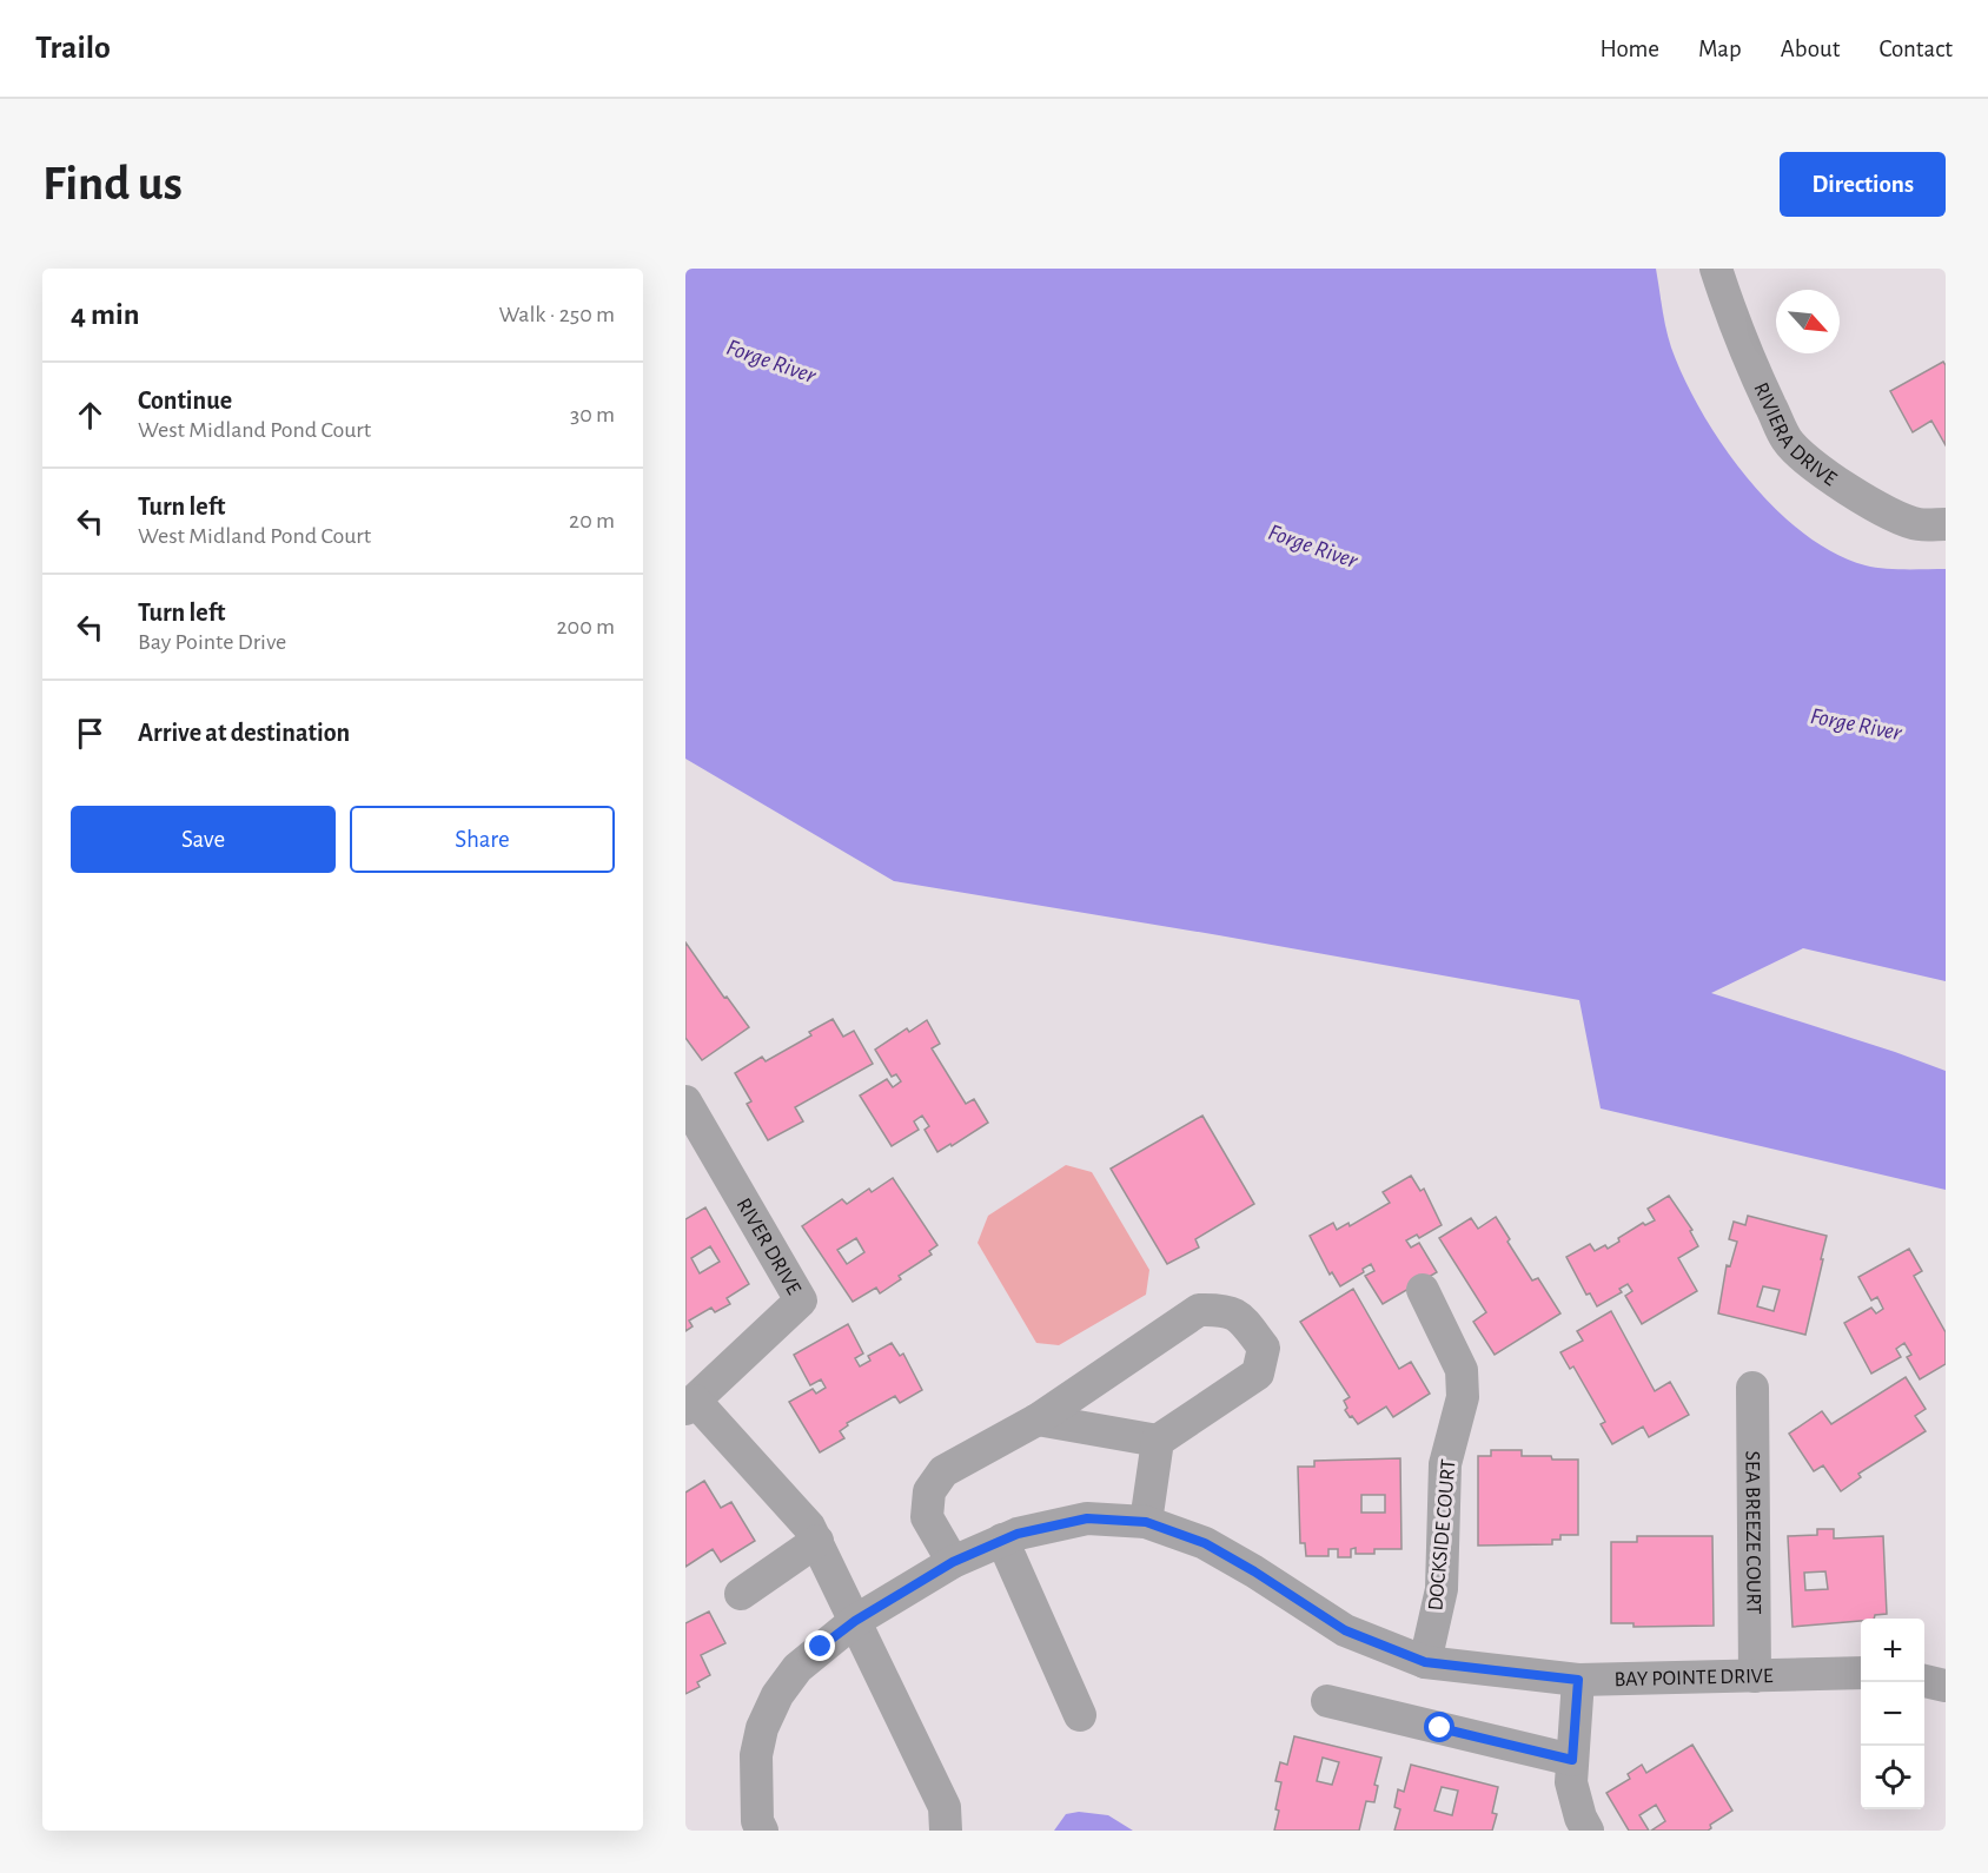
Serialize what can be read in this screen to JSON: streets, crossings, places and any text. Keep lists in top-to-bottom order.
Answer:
{
  "streets": {
    "street": [
      "RIVIERA DRIVE",
      "RIVER DRIVE",
      "SEA BREEZE COURT",
      "DOCKSIDE COURT",
      "BAY POINTE DRIVE"
    ]
  },
  "crossings": [
    ["RIVER DRIVE", "BAY POINTE DRIVE"],
    ["SEA BREEZE COURT", "BAY POINTE DRIVE"],
    ["DOCKSIDE COURT", "BAY POINTE DRIVE"]
  ],
  "water": ["Forge River"],
  "north": "bottom right",
  "page": {
    "header": "Trailo",
    "nav": [
      "Home",
      "Map",
      "About",
      "Contact"
    ],
    "buttons": [
      "Directions",
      ["Save", "Share"]
    ],
    "title": "Find us",
    "heading": ["4 min", "Walk · 250 m"],
    "list": [
      ["Continue", "West Midland Pond Court", "30 m"],
      ["Turn left", "West Midland Pond Court", "20 m"],
      ["Turn left", "Bay Pointe Drive", "200 m"],
      "Arrive at destination"
    ],
    "map_buttons": ["+", "−"]
  }
}
